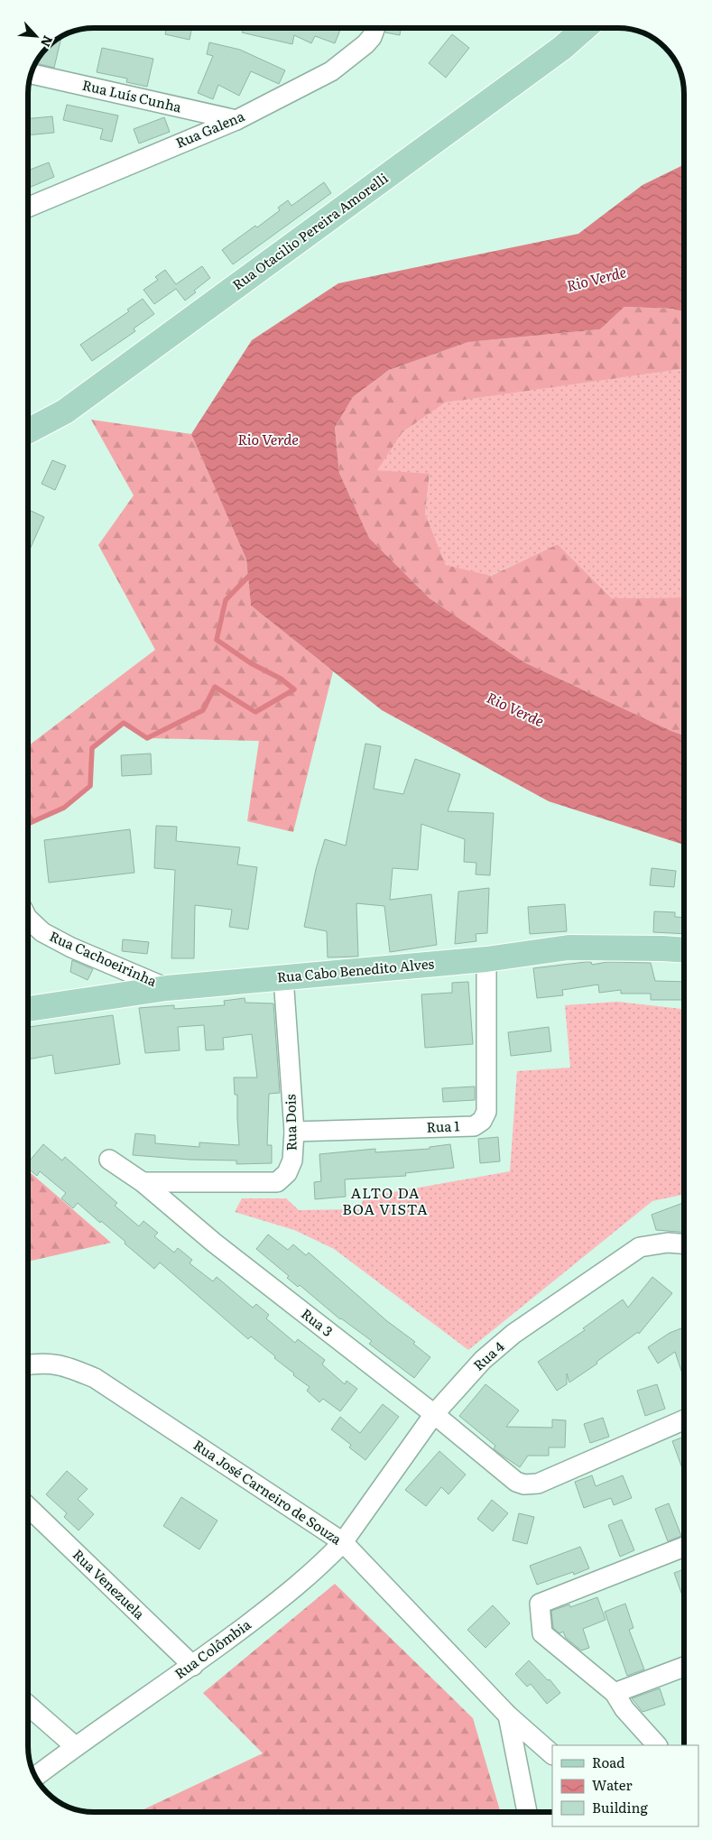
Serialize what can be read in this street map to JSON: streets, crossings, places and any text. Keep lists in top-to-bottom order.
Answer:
{
  "streets": {
    "main road": ["Rua Otacilio Pereira Amorelli", "Rua Cabo Benedito Alves"],
    "street": [
      "Rua Luís Cunha",
      "Rua Galena",
      "Rua Cachoeirinha",
      "Rua Dois",
      "Rua 1",
      "Rua 3",
      "Rua 4",
      "Rua José Carneiro de Souza",
      "Rua Venezuela",
      "Rua Colômbia"
    ]
  },
  "crossings": [
    ["Rua Luís Cunha", "Rua Galena"],
    ["Rua Cachoeirinha", "Rua Cabo Benedito Alves"],
    ["Rua Cabo Benedito Alves", "Rua Dois"],
    ["Rua Cabo Benedito Alves", "Rua 1"],
    ["Rua Dois", "Rua 1"],
    ["Rua Dois", "Rua 3"],
    ["Rua 3", "Rua 4"],
    ["Rua 4", "Rua José Carneiro de Souza"],
    ["Rua 4", "Rua Colômbia"],
    ["Rua José Carneiro de Souza", "Rua Colômbia"],
    ["Rua Venezuela", "Rua Colômbia"]
  ],
  "districts": ["ALTO DA BOA VISTA"],
  "water": ["Rio Verde"],
  "legend": ["Road", "Water", "Building"],
  "north": "bottom right"
}
